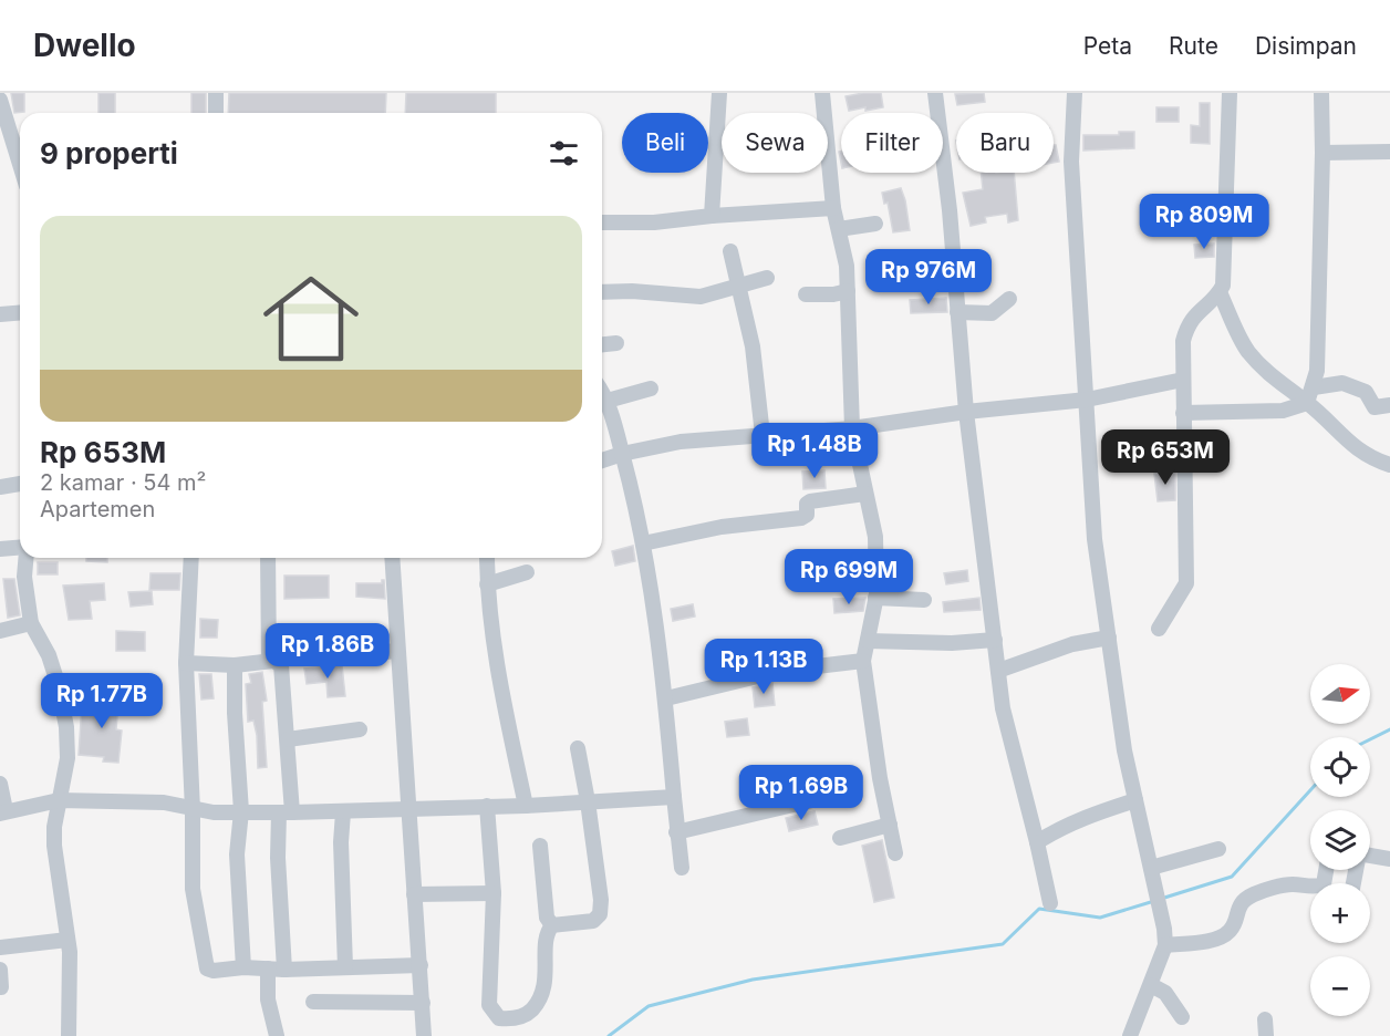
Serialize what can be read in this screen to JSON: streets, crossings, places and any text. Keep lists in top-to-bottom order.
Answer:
{
  "north": "right",
  "page": {
    "header": "Dwello",
    "nav": ["Peta", "Rute", "Disimpan"],
    "chip": [
      "Beli",
      "Sewa",
      "Filter",
      "Baru"
    ],
    "heading": "9 properti",
    "list": [
      {
        "name": "Rp 653M",
        "note": "2 kamar · 54 m² · Apartemen"
      }
    ],
    "price": [
      "Rp 809M",
      "Rp 976M",
      "Rp 1.48B",
      "Rp 653M",
      "Rp 699M",
      "Rp 1.86B",
      "Rp 1.13B",
      "Rp 1.77B",
      "Rp 1.69B"
    ],
    "map_buttons": ["+", "−"]
  }
}
